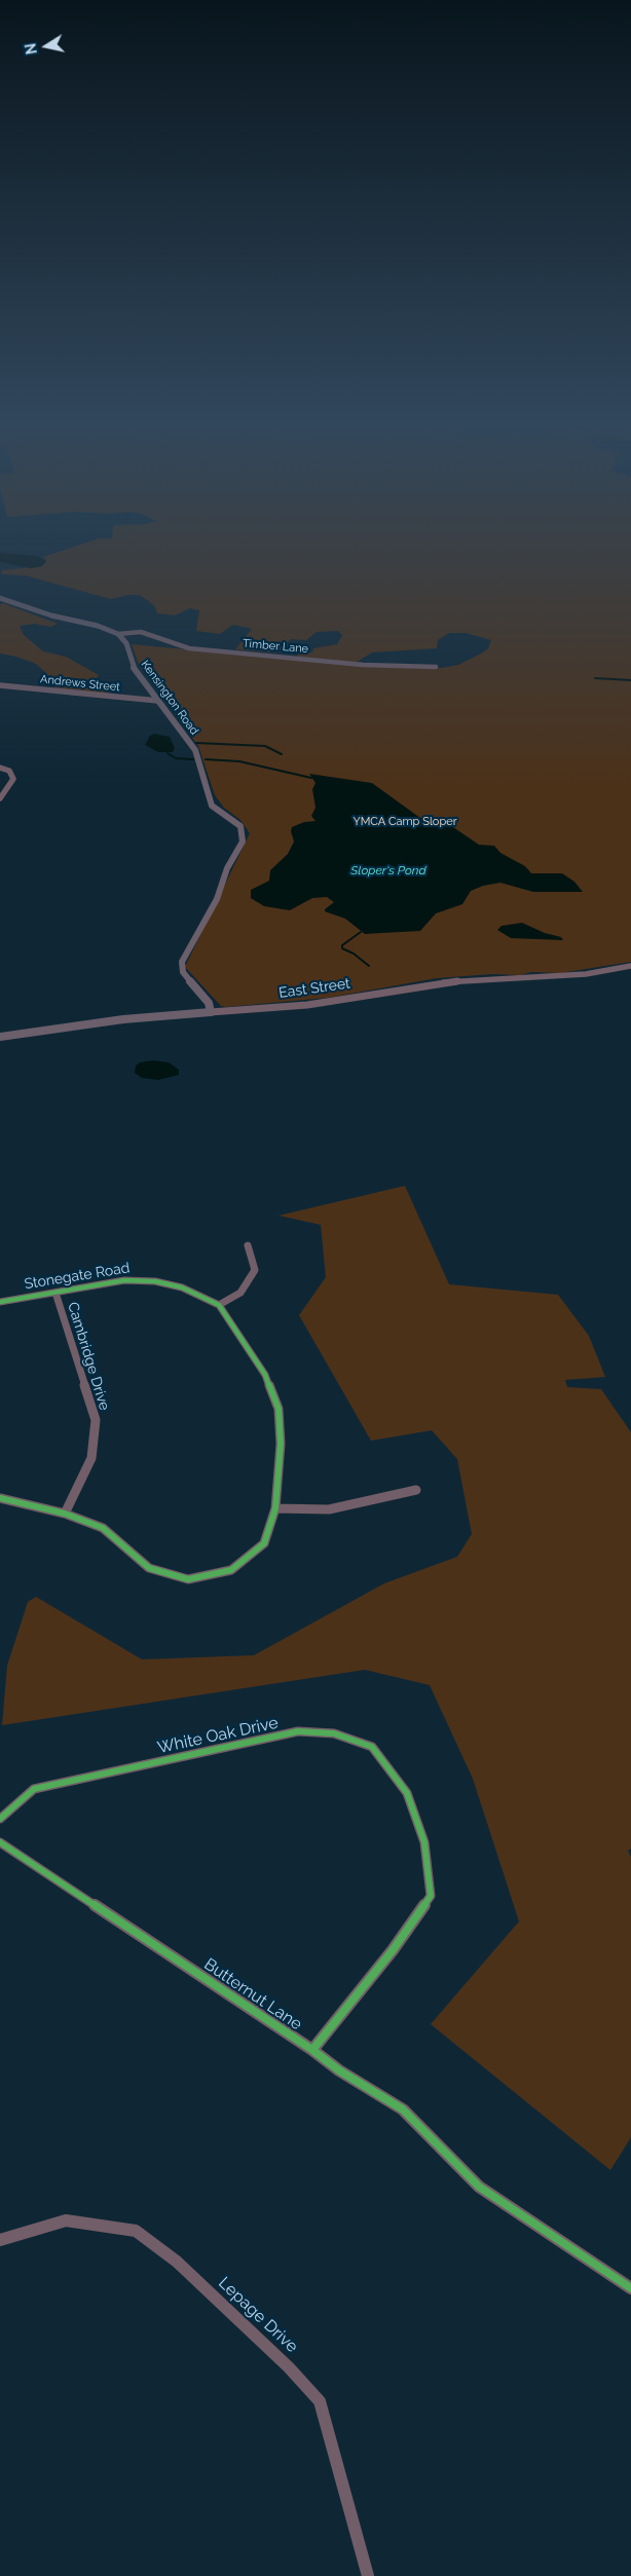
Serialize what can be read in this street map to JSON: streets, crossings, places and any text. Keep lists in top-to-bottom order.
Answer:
{
  "streets": {
    "main road": ["Kensington Road", "East Street"],
    "street": [
      "Timber Lane",
      "Andrews Street",
      "Stonegate Road",
      "Cambridge Drive",
      "White Oak Drive",
      "Butternut Lane",
      "Lepage Drive"
    ]
  },
  "crossings": [
    ["Timber Lane", "Kensington Road"],
    ["Andrews Street", "Kensington Road"],
    ["Kensington Road", "East Street"],
    ["Stonegate Road", "Cambridge Drive"],
    ["White Oak Drive", "Butternut Lane"]
  ],
  "water": ["Sloper's Pond"],
  "parks": ["YMCA Camp Sloper"],
  "north": "left"
}
